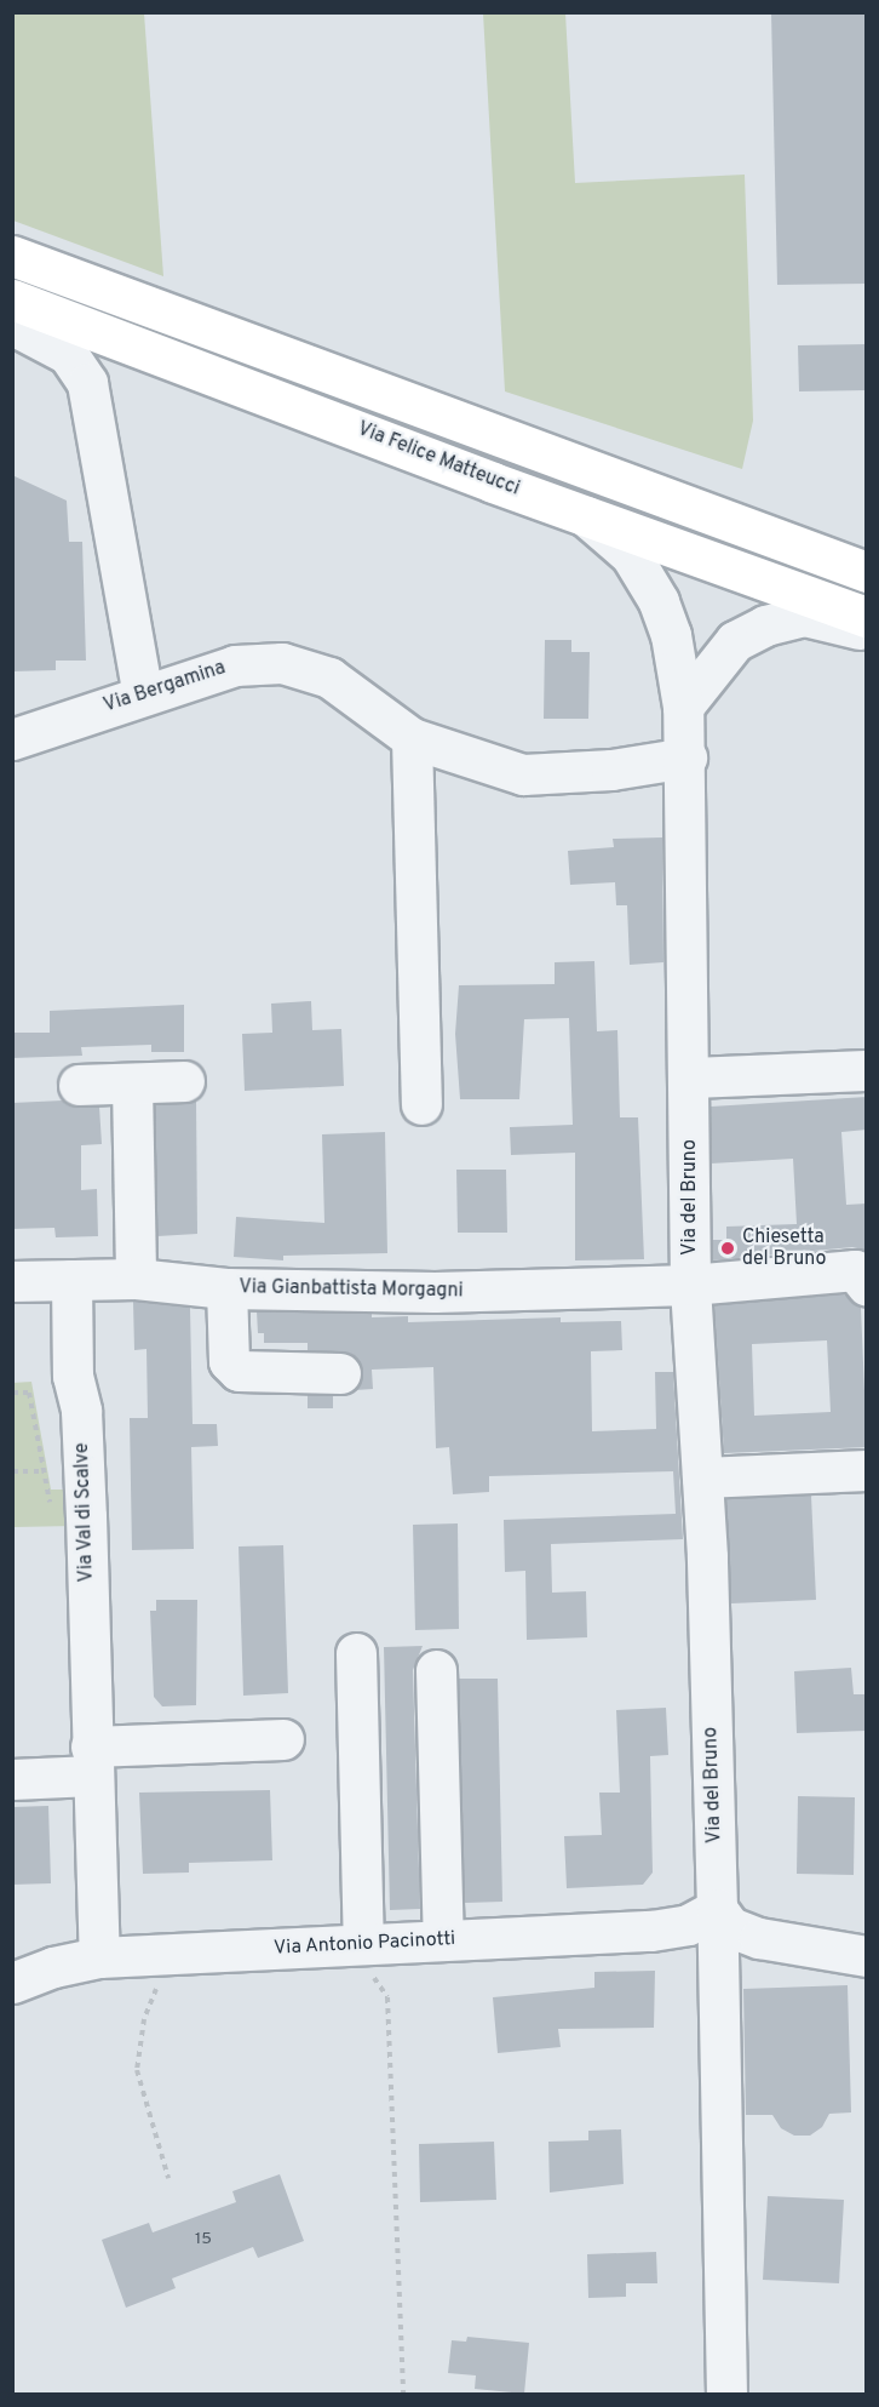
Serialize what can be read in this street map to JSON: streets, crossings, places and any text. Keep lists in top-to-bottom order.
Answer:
{
  "streets": {
    "main road": ["Via Felice Matteucci"],
    "street": [
      "Via Bergamina",
      "Via del Bruno",
      "Via Gianbattista Morgagni",
      "Via Val di Scalve",
      "Via Antonio Pacinotti"
    ]
  },
  "crossings": [
    ["Via Felice Matteucci", "Via del Bruno"],
    ["Via Bergamina", "Via del Bruno"],
    ["Via del Bruno", "Via Gianbattista Morgagni"],
    ["Via del Bruno", "Via Antonio Pacinotti"],
    ["Via Gianbattista Morgagni", "Via Val di Scalve"],
    ["Via Val di Scalve", "Via Antonio Pacinotti"]
  ],
  "places": ["Chiesetta del Bruno"],
  "house_numbers": ["15"]
}
